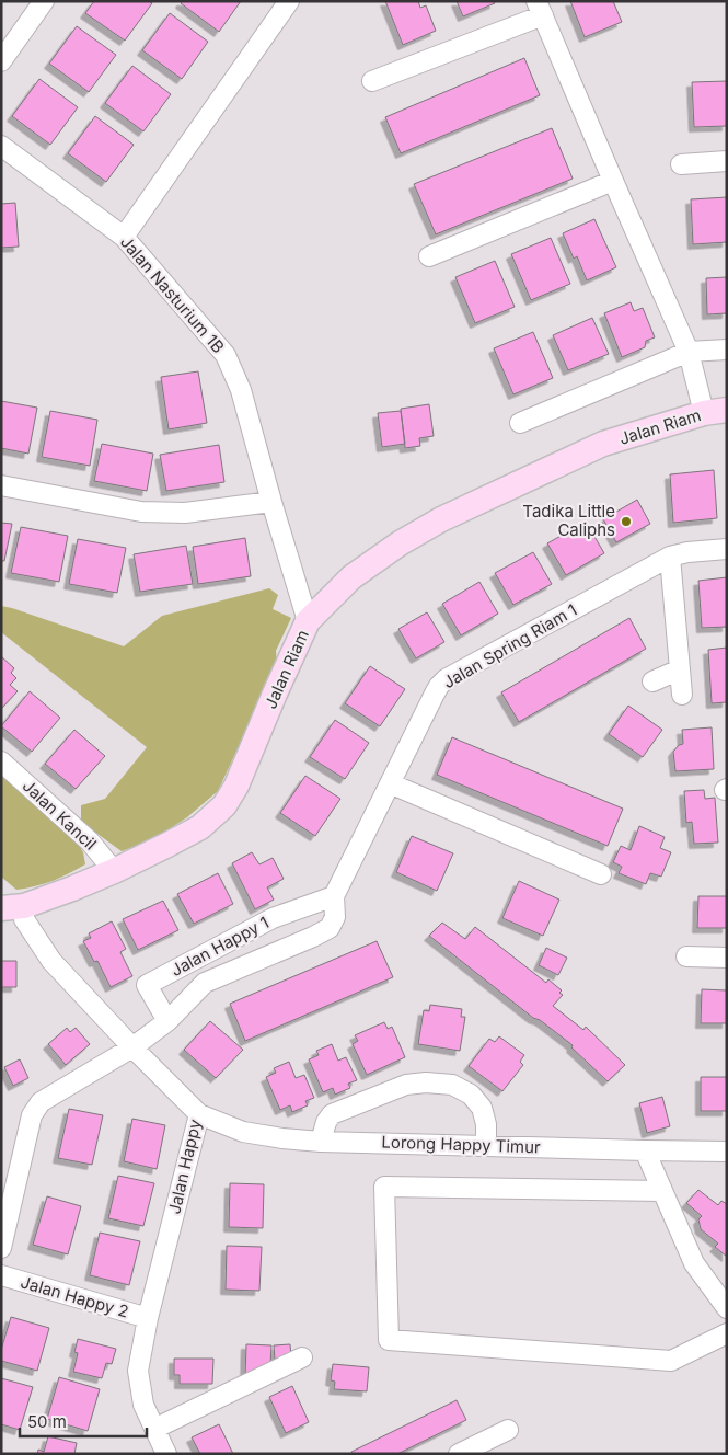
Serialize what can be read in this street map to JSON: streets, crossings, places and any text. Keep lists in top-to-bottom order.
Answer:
{
  "streets": {
    "main road": ["Jalan Riam"],
    "street": [
      "Jalan Nasturium 1B",
      "Jalan Spring Riam 1",
      "Jalan Kancil",
      "Jalan Happy 1",
      "Lorong Happy Timur",
      "Jalan Happy",
      "Jalan Happy 2"
    ]
  },
  "crossings": [
    ["Jalan Nasturium 1B", "Jalan Riam"],
    ["Jalan Riam", "Jalan Kancil"],
    ["Jalan Riam", "Jalan Happy"],
    ["Jalan Spring Riam 1", "Jalan Happy 1"],
    ["Jalan Happy 1", "Jalan Happy"],
    ["Lorong Happy Timur", "Jalan Happy"],
    ["Jalan Happy", "Jalan Happy 2"]
  ],
  "places": ["Tadika Little Caliphs"],
  "scale_bar": "50 m"
}
